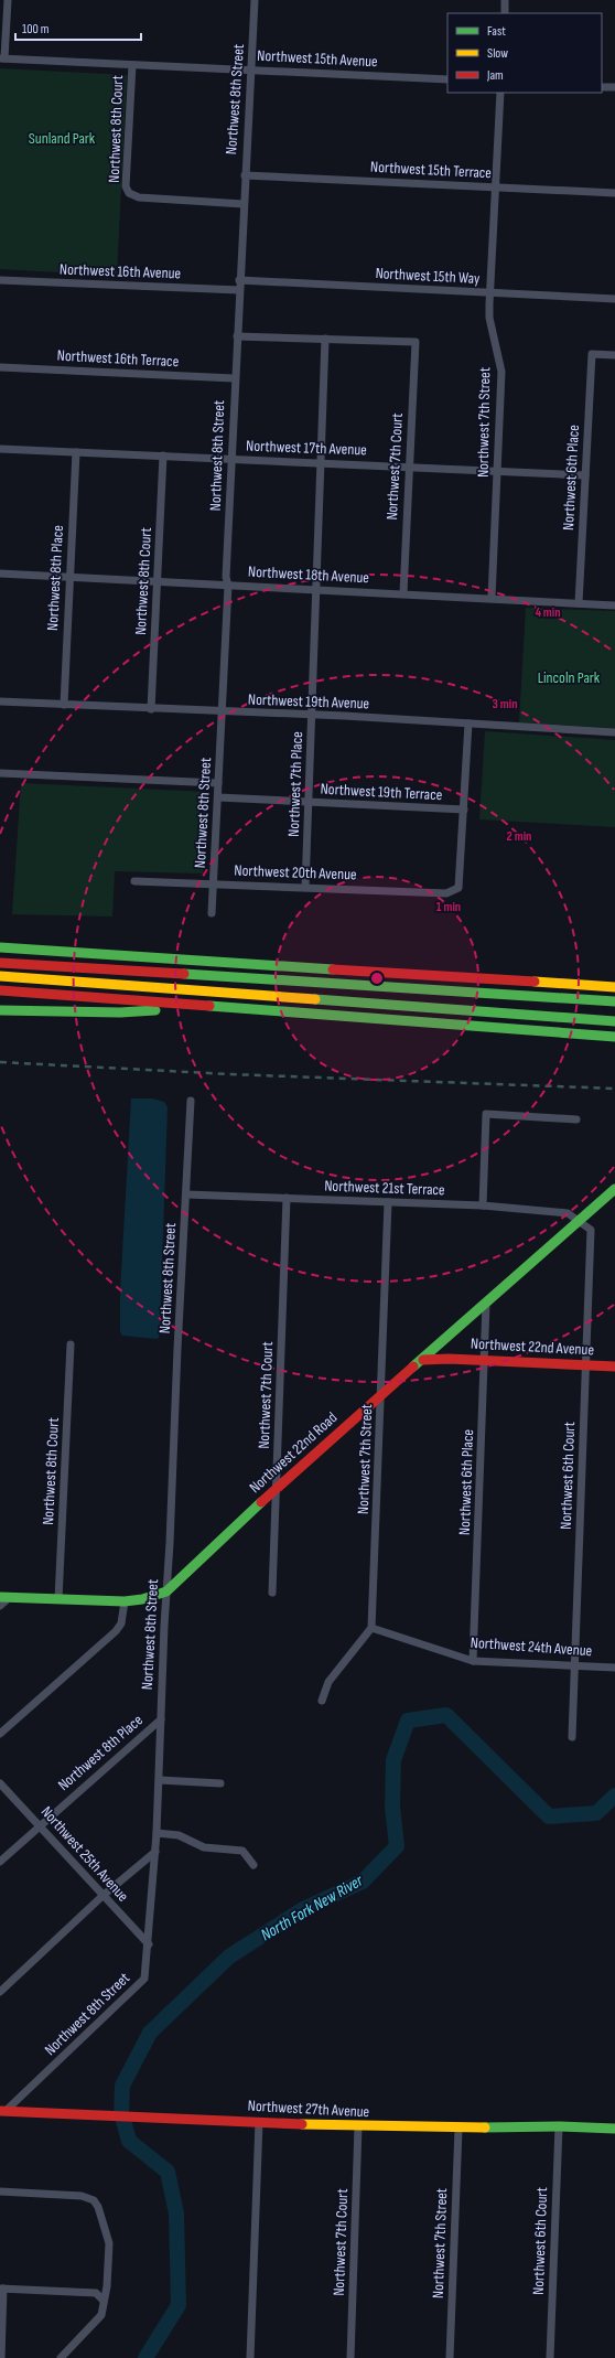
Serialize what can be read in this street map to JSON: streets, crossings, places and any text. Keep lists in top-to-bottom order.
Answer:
{
  "streets": {
    "main road": ["Northwest 22nd Avenue", "Northwest 22nd Road", "Northwest 27th Avenue"],
    "street": [
      "Northwest 15th Avenue",
      "Northwest 8th Street",
      "Northwest 8th Court",
      "Northwest 15th Terrace",
      "Northwest 16th Avenue",
      "Northwest 15th Way",
      "Northwest 16th Terrace",
      "Northwest 7th Street",
      "Northwest 17th Avenue",
      "Northwest 7th Court",
      "Northwest 6th Place",
      "Northwest 18th Avenue",
      "Northwest 8th Place",
      "Northwest 19th Avenue",
      "Northwest 7th Place",
      "Northwest 19th Terrace",
      "Northwest 20th Avenue",
      "Northwest 21st Terrace",
      "Northwest 6th Court",
      "Northwest 24th Avenue",
      "Northwest 25th Avenue"
    ]
  },
  "crossings": [
    ["Northwest 15th Avenue", "Northwest 8th Street"],
    ["Northwest 15th Avenue", "Northwest 8th Court"],
    ["Northwest 8th Street", "Northwest 8th Court"],
    ["Northwest 8th Street", "Northwest 15th Terrace"],
    ["Northwest 8th Street", "Northwest 16th Avenue"],
    ["Northwest 8th Street", "Northwest 15th Way"],
    ["Northwest 8th Street", "Northwest 16th Terrace"],
    ["Northwest 8th Street", "Northwest 17th Avenue"],
    ["Northwest 8th Street", "Northwest 18th Avenue"],
    ["Northwest 8th Street", "Northwest 8th Place"],
    ["Northwest 8th Street", "Northwest 19th Avenue"],
    ["Northwest 8th Street", "Northwest 19th Terrace"],
    ["Northwest 8th Street", "Northwest 20th Avenue"],
    ["Northwest 8th Street", "Northwest 21st Terrace"],
    ["Northwest 8th Street", "Northwest 22nd Road"],
    ["Northwest 8th Street", "Northwest 25th Avenue"],
    ["Northwest 8th Street", "Northwest 27th Avenue"],
    ["Northwest 8th Court", "Northwest 17th Avenue"],
    ["Northwest 8th Court", "Northwest 18th Avenue"],
    ["Northwest 8th Court", "Northwest 19th Avenue"],
    ["Northwest 15th Terrace", "Northwest 7th Street"],
    ["Northwest 15th Way", "Northwest 7th Street"],
    ["Northwest 7th Street", "Northwest 17th Avenue"],
    ["Northwest 7th Street", "Northwest 18th Avenue"],
    ["Northwest 7th Street", "Northwest 21st Terrace"],
    ["Northwest 7th Street", "Northwest 22nd Road"],
    ["Northwest 7th Street", "Northwest 24th Avenue"],
    ["Northwest 7th Street", "Northwest 27th Avenue"],
    ["Northwest 17th Avenue", "Northwest 7th Court"],
    ["Northwest 17th Avenue", "Northwest 6th Place"],
    ["Northwest 17th Avenue", "Northwest 8th Place"],
    ["Northwest 17th Avenue", "Northwest 7th Place"],
    ["Northwest 7th Court", "Northwest 18th Avenue"],
    ["Northwest 7th Court", "Northwest 7th Place"],
    ["Northwest 7th Court", "Northwest 21st Terrace"],
    ["Northwest 7th Court", "Northwest 22nd Road"],
    ["Northwest 7th Court", "Northwest 27th Avenue"],
    ["Northwest 6th Place", "Northwest 18th Avenue"],
    ["Northwest 6th Place", "Northwest 22nd Avenue"],
    ["Northwest 6th Place", "Northwest 22nd Road"],
    ["Northwest 6th Place", "Northwest 24th Avenue"],
    ["Northwest 18th Avenue", "Northwest 8th Place"],
    ["Northwest 18th Avenue", "Northwest 7th Place"],
    ["Northwest 8th Place", "Northwest 19th Avenue"],
    ["Northwest 8th Place", "Northwest 25th Avenue"],
    ["Northwest 19th Avenue", "Northwest 7th Place"],
    ["Northwest 7th Place", "Northwest 19th Terrace"],
    ["Northwest 7th Place", "Northwest 20th Avenue"],
    ["Northwest 19th Terrace", "Northwest 20th Avenue"],
    ["Northwest 21st Terrace", "Northwest 22nd Road"],
    ["Northwest 21st Terrace", "Northwest 6th Court"],
    ["Northwest 22nd Avenue", "Northwest 22nd Road"],
    ["Northwest 22nd Avenue", "Northwest 6th Court"],
    ["Northwest 22nd Road", "Northwest 6th Court"],
    ["Northwest 6th Court", "Northwest 24th Avenue"],
    ["Northwest 6th Court", "Northwest 27th Avenue"]
  ],
  "water": ["North Fork New River"],
  "parks": ["Sunland Park", "Lincoln Park"],
  "legend": ["Fast", "Slow", "Jam"],
  "scale_bar": "100 m",
  "rings": [
    "4 min",
    "3 min",
    "2 min",
    "1 min"
  ]
}
